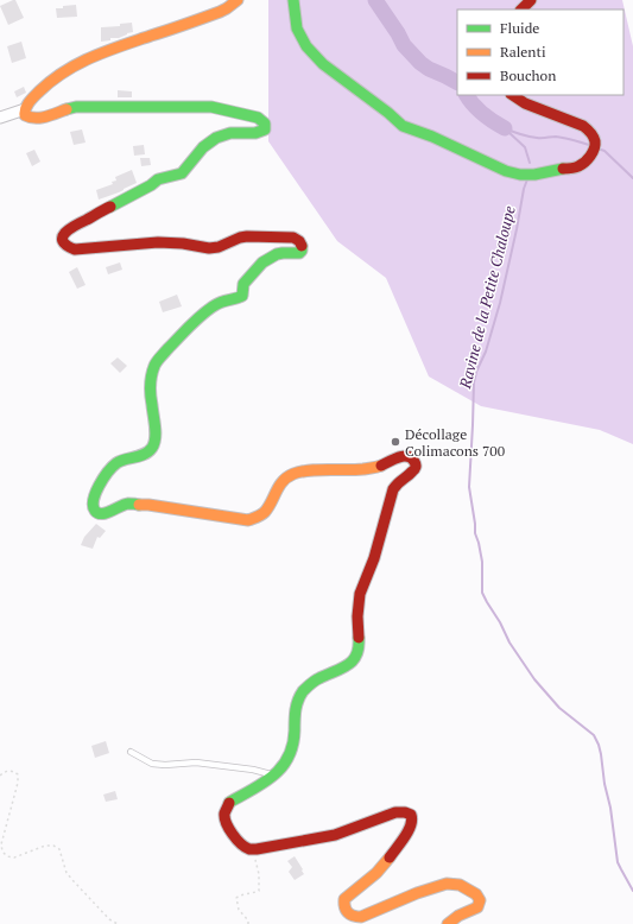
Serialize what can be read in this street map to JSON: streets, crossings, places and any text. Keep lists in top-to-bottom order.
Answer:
{
  "water": ["Ravine de la Petite Chaloupe"],
  "places": ["Décollage Colimacons 700"],
  "legend": ["Fluide", "Ralenti", "Bouchon"]
}
